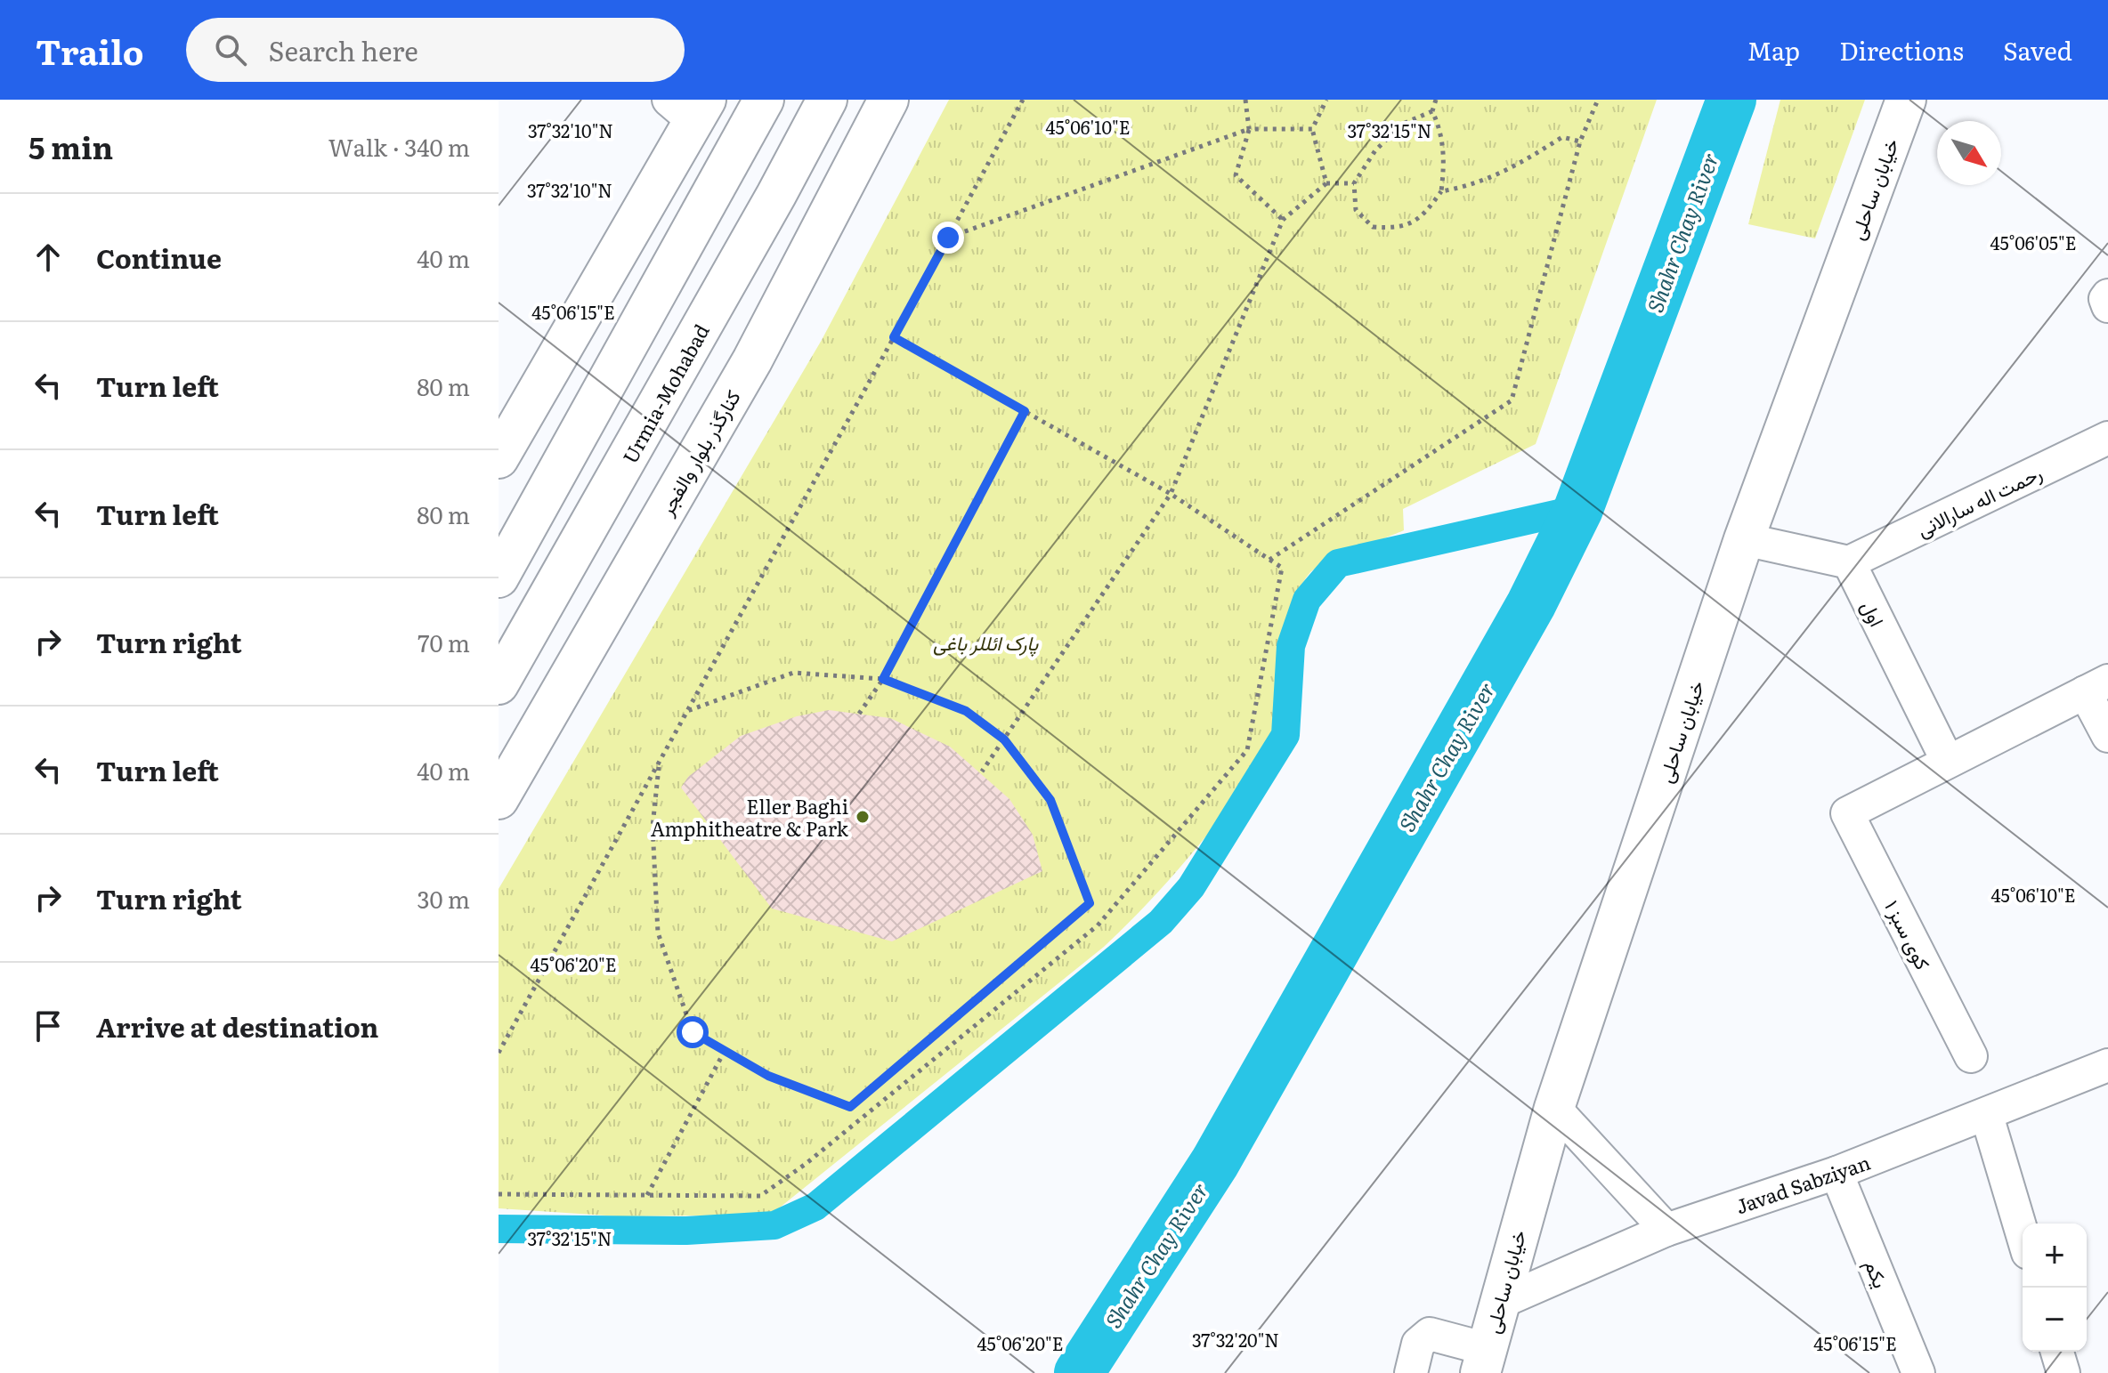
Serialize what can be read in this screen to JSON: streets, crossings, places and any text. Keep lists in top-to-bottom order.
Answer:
{
  "streets": {
    "main road": ["خیابان ساحلی", "Urmia-Mohabad", "کنارگذر بلوار والفجر"],
    "street": [
      "رحمت اله سارالانی",
      "اول",
      "کوی سبز ۱",
      "Javad Sabziyan",
      "یکم"
    ]
  },
  "crossings": [
    ["خیابان ساحلی", "Javad Sabziyan"],
    ["رحمت اله سارالانی", "اول"],
    ["اول", "کوی سبز ۱"],
    ["Javad Sabziyan", "یکم"]
  ],
  "water": ["Shahr Chay River"],
  "parks": ["پارک ائللر باغی"],
  "places": ["Eller Baghi Amphitheatre & Park"],
  "north": "bottom right",
  "page": {
    "header": "Trailo",
    "search": "Search here",
    "nav": ["Map", "Directions", "Saved"],
    "heading": ["5 min", "Walk · 340 m"],
    "list": [
      ["Continue", "40 m"],
      ["Turn left", "80 m"],
      ["Turn left", "80 m"],
      ["Turn right", "70 m"],
      ["Turn left", "40 m"],
      ["Turn right", "30 m"],
      "Arrive at destination"
    ],
    "map_buttons": ["+", "−"]
  },
  "coordinates": [
    "45°06'10\"E",
    "37°32'10\"N",
    "37°32'15\"N",
    "45°06'05\"E",
    "45°06'15\"E",
    "45°06'20\"E",
    "37°32'20\"N"
  ]
}
